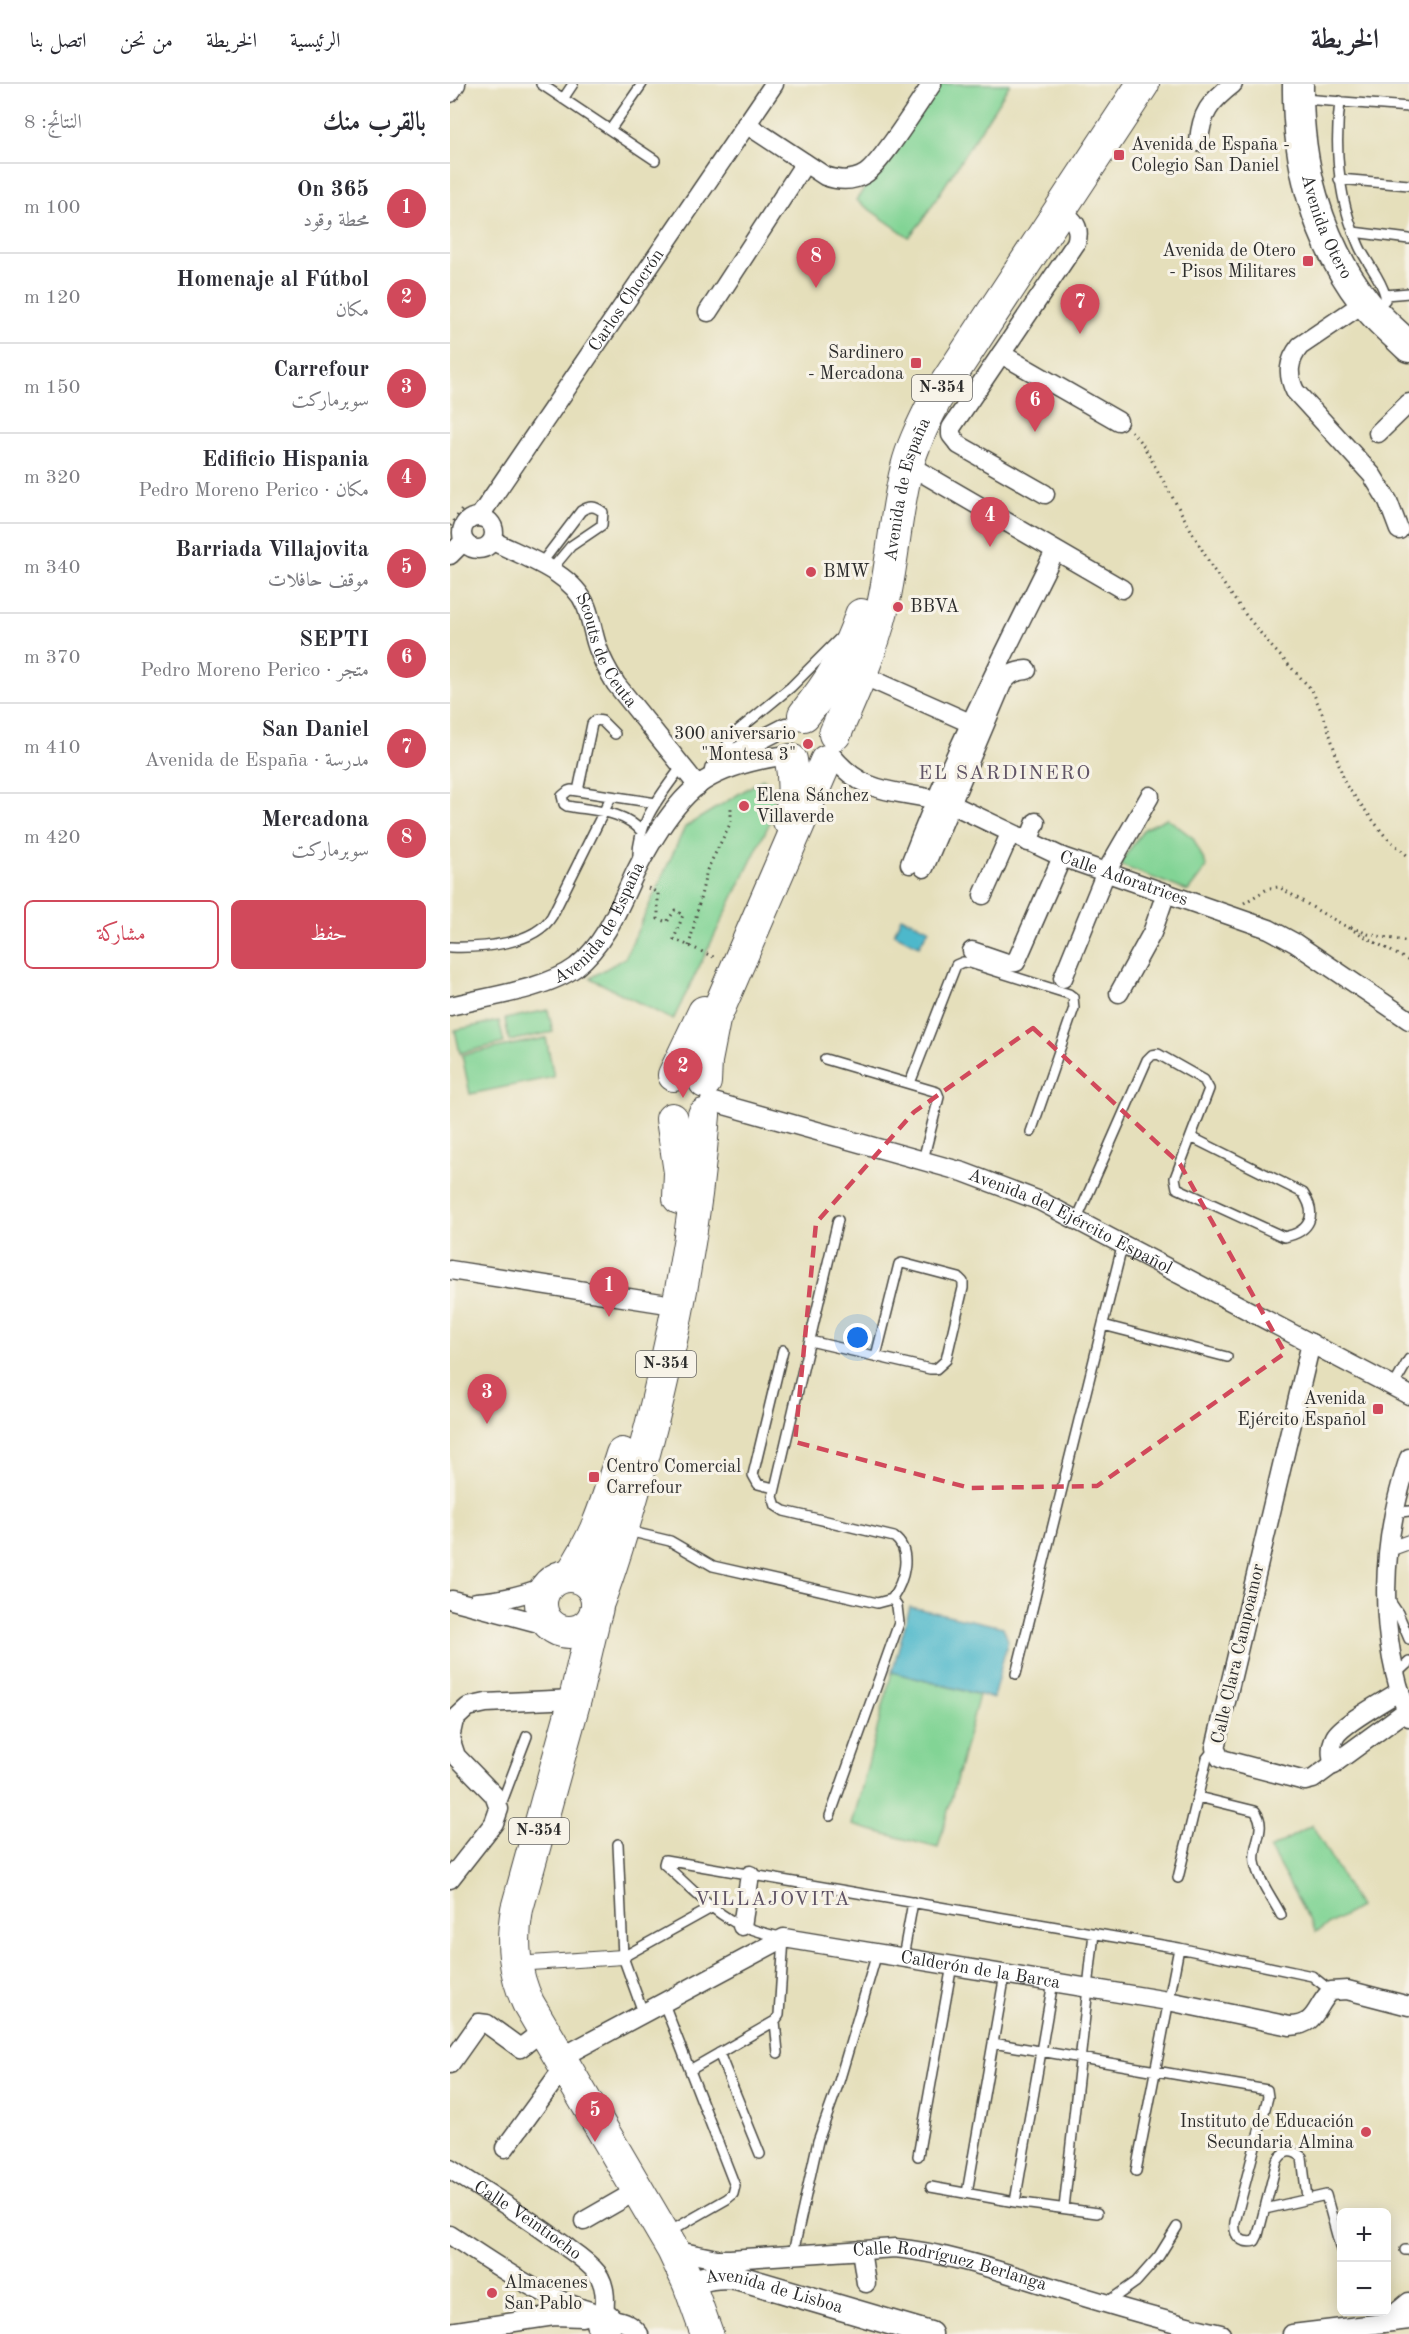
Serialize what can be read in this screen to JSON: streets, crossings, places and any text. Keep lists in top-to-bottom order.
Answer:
{
  "streets": {
    "highway": ["N-354", "Avenida de España"],
    "main road": ["Avenida Otero"],
    "street": [
      "Carlos Chocrón",
      "Scouts de Ceuta",
      "Calle Adoratrices",
      "Avenida del Ejército Español",
      "Calle Clara Campoamor",
      "Calderón de la Barca",
      "Calle Veintiocho",
      "Calle Rodríguez Berlanga",
      "Avenida de Lisboa"
    ]
  },
  "crossings": [
    ["Carlos Chocrón", "Scouts de Ceuta"],
    ["N-354", "Avenida de España"],
    ["N-354", "Calle Adoratrices"],
    ["N-354", "Avenida del Ejército Español"],
    ["N-354", "Calle Rodríguez Berlanga"],
    ["N-354", "Avenida de Lisboa"],
    ["Avenida de España", "Scouts de Ceuta"],
    ["Avenida de España", "Calle Adoratrices"],
    ["Avenida del Ejército Español", "Calle Clara Campoamor"]
  ],
  "districts": ["EL SARDINERO", "VILLAJOVITA"],
  "places": {
    "transit": [
      "Avenida de España - Colegio San Daniel",
      "Avenida de Otero - Pisos Militares",
      "Sardinero - Mercadona",
      "Avenida Ejército Español",
      "Centro Comercial Carrefour"
    ],
    "other": [
      "BMW",
      "BBVA",
      "300 aniversario \"Montesa 3\"",
      "Elena Sánchez Villaverde",
      "Instituto de Educación Secundaria Almina",
      "Almacenes San Pablo"
    ]
  },
  "page": {
    "header": "الخريطة",
    "nav": [
      "الرئيسية",
      "الخريطة",
      "من نحن",
      "اتصل بنا"
    ],
    "heading": ["بالقرب منك", "النتائج: 8"],
    "list": [
      {
        "mark": "1",
        "name": "On 365",
        "note": "محطة وقود",
        "value": "100 m"
      },
      {
        "mark": "2",
        "name": "Homenaje al Fútbol",
        "note": "مكان",
        "value": "120 m"
      },
      {
        "mark": "3",
        "name": "Carrefour",
        "note": "سوبرماركت",
        "value": "150 m"
      },
      {
        "mark": "4",
        "name": "Edificio Hispania",
        "note": "مكان · Pedro Moreno Perico",
        "value": "320 m"
      },
      {
        "mark": "5",
        "name": "Barriada Villajovita",
        "note": "موقف حافلات",
        "value": "340 m"
      },
      {
        "mark": "6",
        "name": "SEPTI",
        "note": "متجر · Pedro Moreno Perico",
        "value": "370 m"
      },
      {
        "mark": "7",
        "name": "San Daniel",
        "note": "مدرسة · Avenida de España",
        "value": "410 m"
      },
      {
        "mark": "8",
        "name": "Mercadona",
        "note": "سوبرماركت",
        "value": "420 m"
      }
    ],
    "pins": [
      "8",
      "7",
      "6",
      "4",
      "2",
      "1",
      "3",
      "5"
    ],
    "buttons": ["حفظ", "مشاركة"],
    "map_buttons": ["+", "−"]
  }
}
